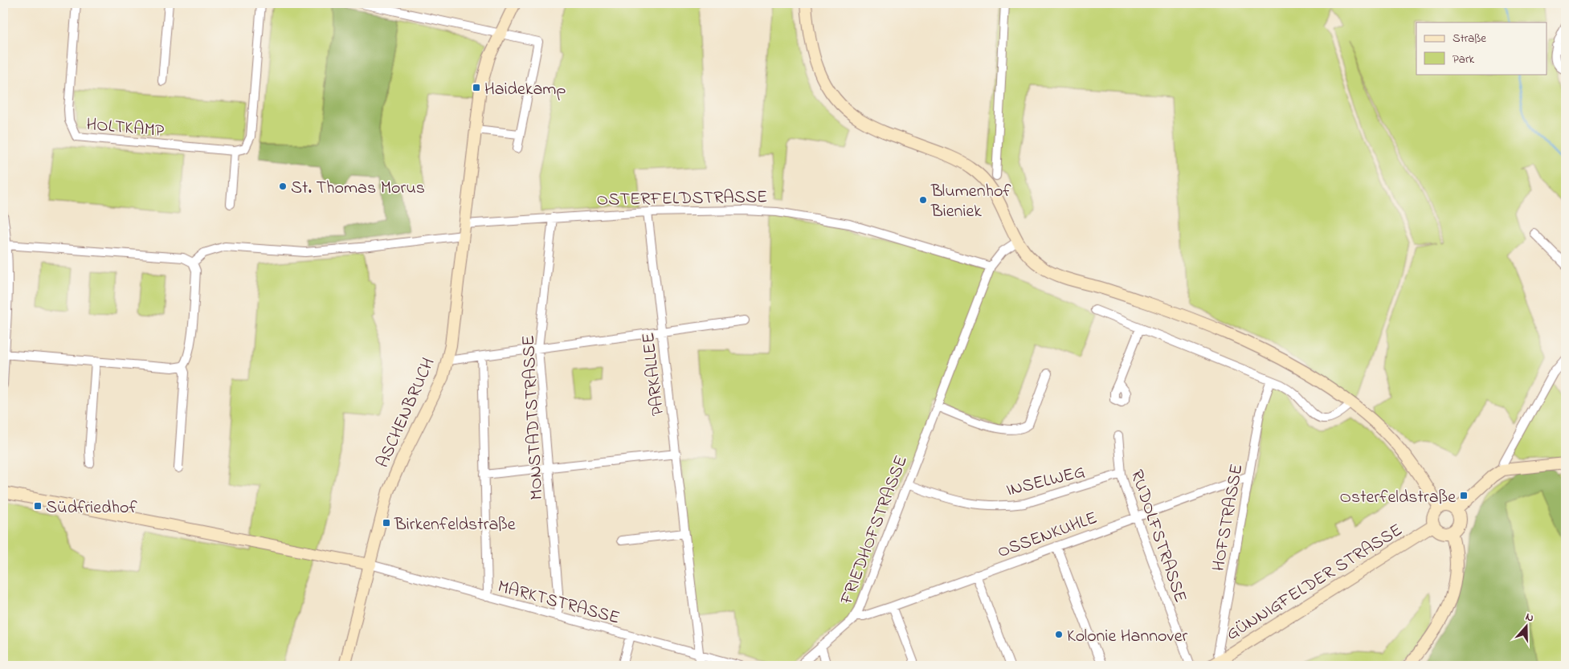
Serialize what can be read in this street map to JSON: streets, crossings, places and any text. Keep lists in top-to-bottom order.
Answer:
{
  "streets": {
    "street": [
      "HOLTKAMP",
      "OSTERFELDSTRASSE",
      "PARKALLEE",
      "ASCHENBRUCH",
      "MONSTADTSTRASSE",
      "INSELWEG",
      "HOFSTRASSE",
      "FRIEDHOFSTRASSE",
      "OSSENKUHLE",
      "RUDOLFSTRASSE",
      "GÜNNIGFELDER STRASSE",
      "MARKTSTRASSE"
    ]
  },
  "crossings": [
    ["OSTERFELDSTRASSE", "PARKALLEE"],
    ["OSTERFELDSTRASSE", "ASCHENBRUCH"],
    ["OSTERFELDSTRASSE", "MONSTADTSTRASSE"],
    ["OSTERFELDSTRASSE", "FRIEDHOFSTRASSE"],
    ["PARKALLEE", "MARKTSTRASSE"],
    ["ASCHENBRUCH", "MARKTSTRASSE"],
    ["MONSTADTSTRASSE", "MARKTSTRASSE"],
    ["INSELWEG", "FRIEDHOFSTRASSE"],
    ["INSELWEG", "RUDOLFSTRASSE"],
    ["HOFSTRASSE", "OSSENKUHLE"],
    ["HOFSTRASSE", "GÜNNIGFELDER STRASSE"],
    ["FRIEDHOFSTRASSE", "OSSENKUHLE"],
    ["OSSENKUHLE", "RUDOLFSTRASSE"]
  ],
  "places": {
    "transit": [
      "Haidekamp",
      "Osterfeldstraße",
      "Südfriedhof",
      "Birkenfeldstraße"
    ],
    "other": ["St. Thomas Morus", "Blumenhof Bieniek", "Kolonie Hannover"]
  },
  "legend": ["Straße", "Park"],
  "north": "top"
}
